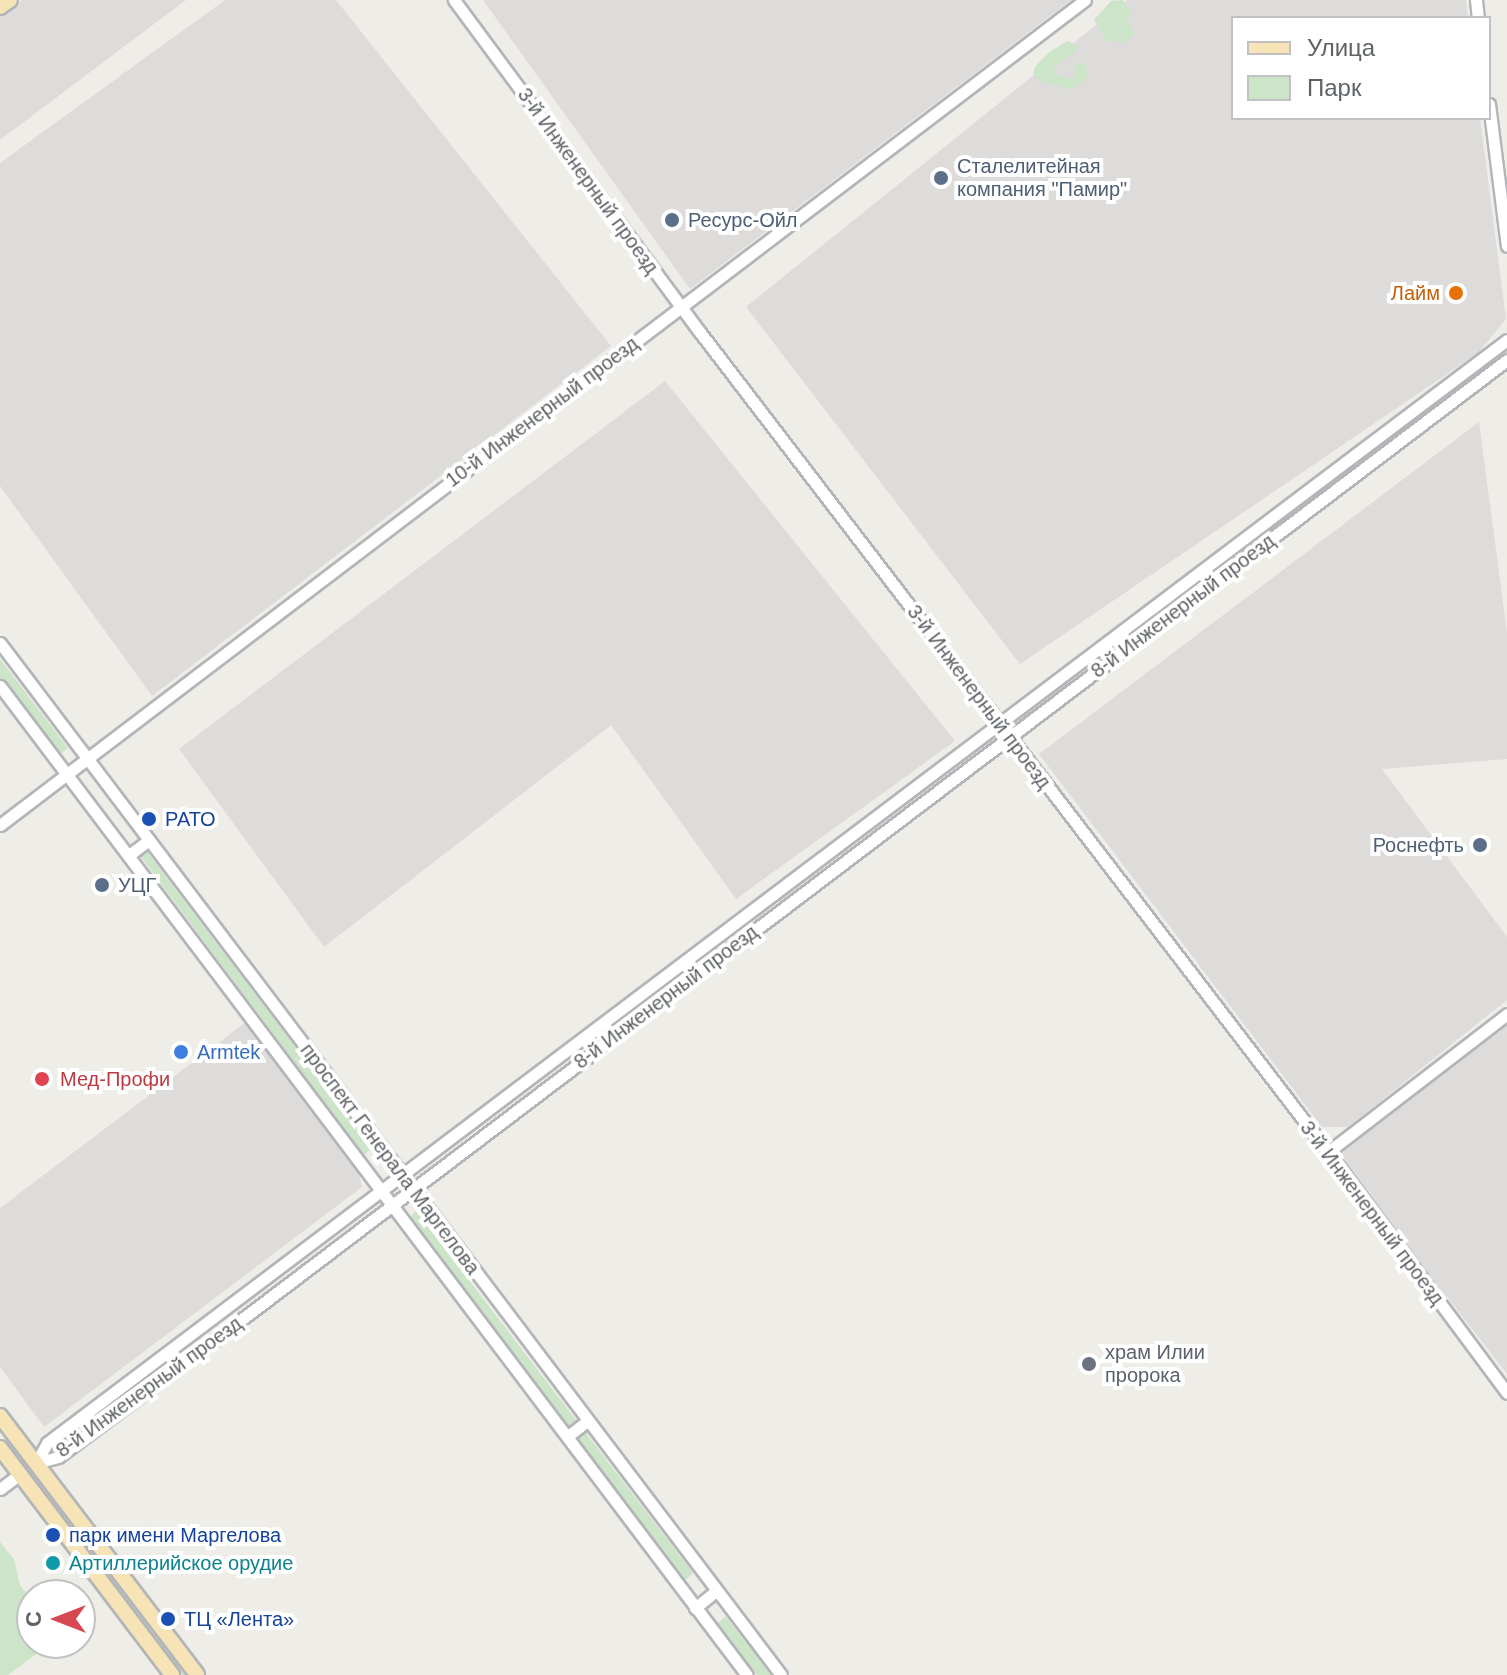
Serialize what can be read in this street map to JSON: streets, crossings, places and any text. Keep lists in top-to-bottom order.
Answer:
{
  "streets": {
    "street": [
      "3-й Инженерный проезд",
      "10-й Инженерный проезд",
      "8-й Инженерный проезд",
      "проспект Генерала Маргелова"
    ]
  },
  "crossings": [
    ["3-й Инженерный проезд", "10-й Инженерный проезд"],
    ["3-й Инженерный проезд", "8-й Инженерный проезд"],
    ["10-й Инженерный проезд", "проспект Генерала Маргелова"],
    ["8-й Инженерный проезд", "проспект Генерала Маргелова"]
  ],
  "places": [
    "Сталелитейная компания \"Памир\"",
    "Ресурс-Ойл",
    "Лайм",
    "РАТО",
    "Роснефть",
    "УЦГ",
    "Armtek",
    "Мед-Профи",
    "храм Илии пророка",
    "парк имени Маргелова",
    "Артиллерийское орудие",
    "ТЦ «Лента»"
  ],
  "legend": ["Улица", "Парк"],
  "north": "left"
}
